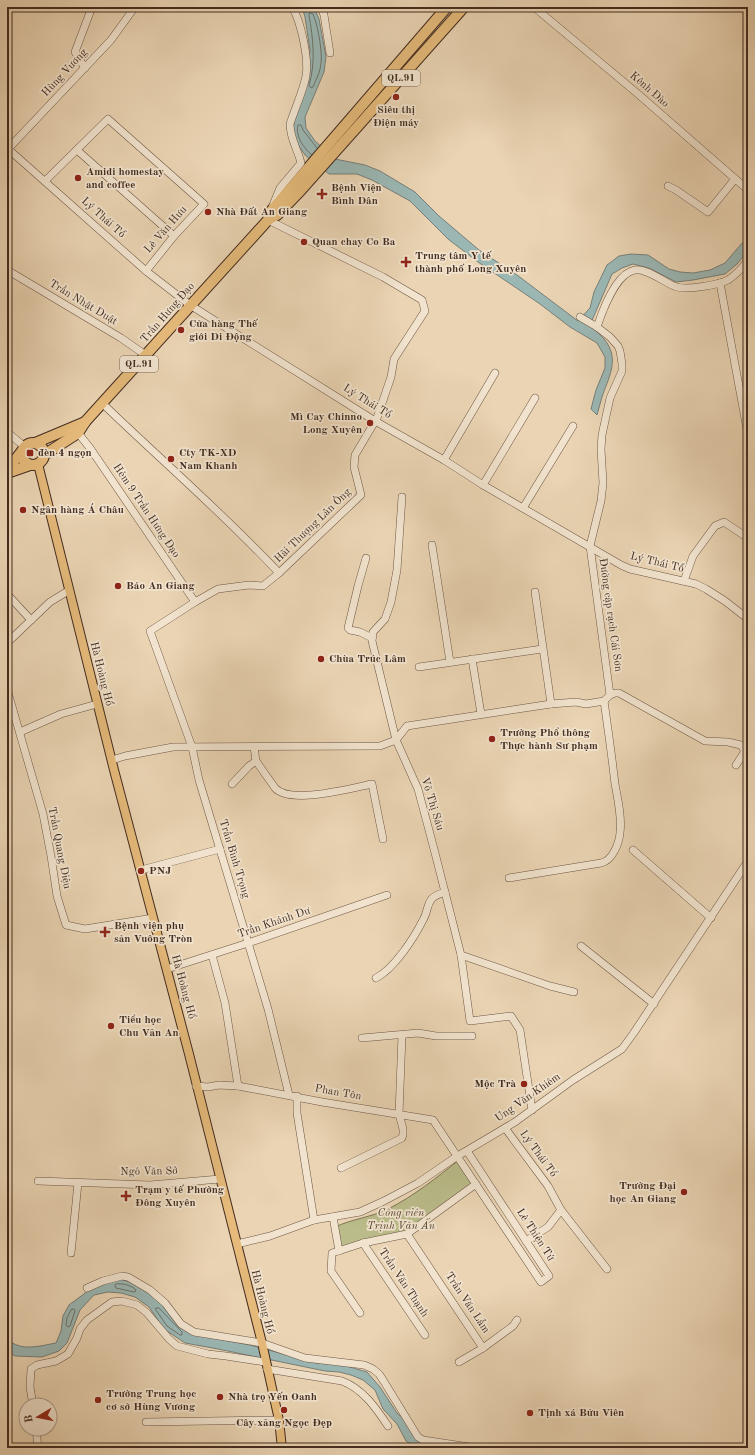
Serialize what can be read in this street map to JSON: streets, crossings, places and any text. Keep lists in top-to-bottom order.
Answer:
{
  "streets": {
    "highway": ["QL.91", "Trần Hưng Đạo"],
    "main road": ["Hà Hoàng Hổ"],
    "street": [
      "Hùng Vương",
      "Kênh Đào",
      "Lý Thái Tổ",
      "Lê Văn Hưu",
      "Trần Nhật Duật",
      "Hẻm 9 Trần Hưng Đạo",
      "Hãi Thượng Lãn Ông",
      "Đường cặp rạch Cái Sơn",
      "Võ Thị Sáu",
      "Trần Quang Diệu",
      "Trần Bình Trọng",
      "Trần Khánh Dư",
      "Phan Tôn",
      "Ung Văn Khiêm",
      "Ngô Văn Sở",
      "Lê Thiện Tứ",
      "Trần Văn Thạnh",
      "Trần Văn Lẫm"
    ]
  },
  "crossings": [
    ["Hùng Vương", "Lý Thái Tổ"],
    ["Lý Thái Tổ", "Lê Văn Hưu"],
    ["Lý Thái Tổ", "Trần Hưng Đạo"],
    ["Lý Thái Tổ", "Hãi Thượng Lãn Ông"],
    ["Lý Thái Tổ", "Đường cặp rạch Cái Sơn"],
    ["Lý Thái Tổ", "Ung Văn Khiêm"],
    ["Trần Nhật Duật", "Trần Hưng Đạo"],
    ["Trần Hưng Đạo", "Hẻm 9 Trần Hưng Đạo"],
    ["Trần Hưng Đạo", "Hãi Thượng Lãn Ông"],
    ["Trần Hưng Đạo", "Hà Hoàng Hổ"],
    ["Hẻm 9 Trần Hưng Đạo", "Hãi Thượng Lãn Ông"],
    ["Hãi Thượng Lãn Ông", "Trần Bình Trọng"],
    ["Hà Hoàng Hổ", "Trần Quang Diệu"],
    ["Hà Hoàng Hổ", "Trần Khánh Dư"],
    ["Hà Hoàng Hổ", "Phan Tôn"],
    ["Hà Hoàng Hổ", "Ung Văn Khiêm"],
    ["Hà Hoàng Hổ", "Ngô Văn Sở"],
    ["Võ Thị Sáu", "Ung Văn Khiêm"],
    ["Trần Bình Trọng", "Trần Khánh Dư"],
    ["Trần Bình Trọng", "Phan Tôn"],
    ["Phan Tôn", "Ung Văn Khiêm"],
    ["Phan Tôn", "Lê Thiện Tứ"],
    ["Ung Văn Khiêm", "Lê Thiện Tứ"]
  ],
  "parks": ["Công viên Trịnh Văn Ấn"],
  "places": {
    "other": [
      "Siêu thị Điện máy",
      "Amidi homestay and coffee",
      "Nhà Đất An Giang",
      "Quan chay Co Ba",
      "Cửa hàng Thế giới Di Động",
      "Mì Cay Chinno Long Xuyên",
      "Cty TK-XD Nam Khanh",
      "Ngân hàng Á Châu",
      "Báo An Giang",
      "Chùa Trúc Lâm",
      "Trường Phổ thông Thực hành Sư phạm",
      "PNJ",
      "Tiểu học Chu Văn An",
      "Mộc Trà",
      "Trường Đại học An Giang",
      "Nhà trọ Yến Oanh",
      "Trường Trung học cơ sở Hùng Vương",
      "Cây xăng Ngọc Đẹp",
      "Tịnh xá Bửu Viên"
    ],
    "health": [
      "Bệnh Viện Bình Dân",
      "Trung tâm Y tế thành phố Long Xuyên",
      "Bệnh viện phụ sản Vuông Tròn",
      "Trạm y tế Phường Đông Xuyên"
    ],
    "transit": ["đèn 4 ngọn"]
  },
  "north": "left"
}
